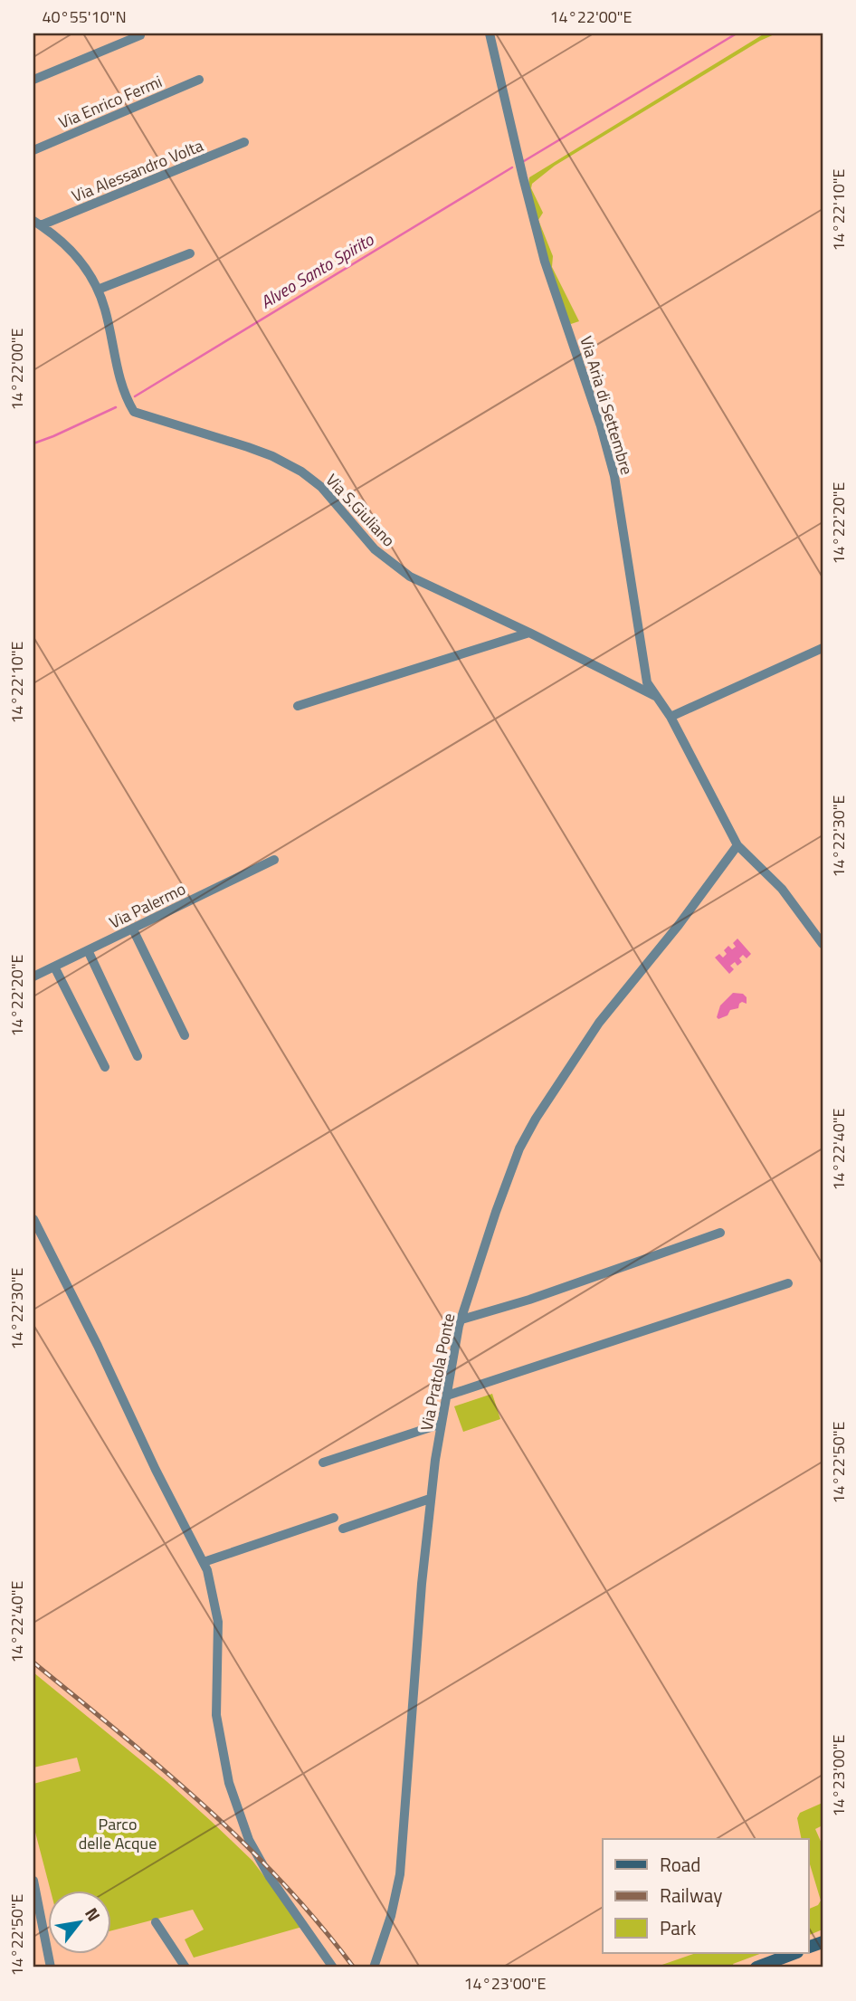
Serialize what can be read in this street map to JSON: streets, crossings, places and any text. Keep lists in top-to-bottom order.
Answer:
{
  "streets": {
    "street": [
      "Via Enrico Fermi",
      "Via Alessandro Volta",
      "Via Aria di Settembre",
      "Via S.Giuliano",
      "Via Palermo",
      "Via Pratola Ponte"
    ]
  },
  "crossings": [
    ["Via Alessandro Volta", "Via S.Giuliano"],
    ["Via Aria di Settembre", "Via S.Giuliano"],
    ["Via Aria di Settembre", "Via Pratola Ponte"]
  ],
  "water": ["Alveo Santo Spirito"],
  "parks": ["Parco delle Acque"],
  "legend": ["Road", "Railway", "Park"],
  "north": "top right",
  "coordinates": [
    "40°55'10\"N",
    "14°22'00\"E",
    "14°22'10\"E",
    "14°22'20\"E",
    "14°22'30\"E",
    "14°22'40\"E",
    "14°22'50\"E",
    "14°23'00\"E"
  ]
}
